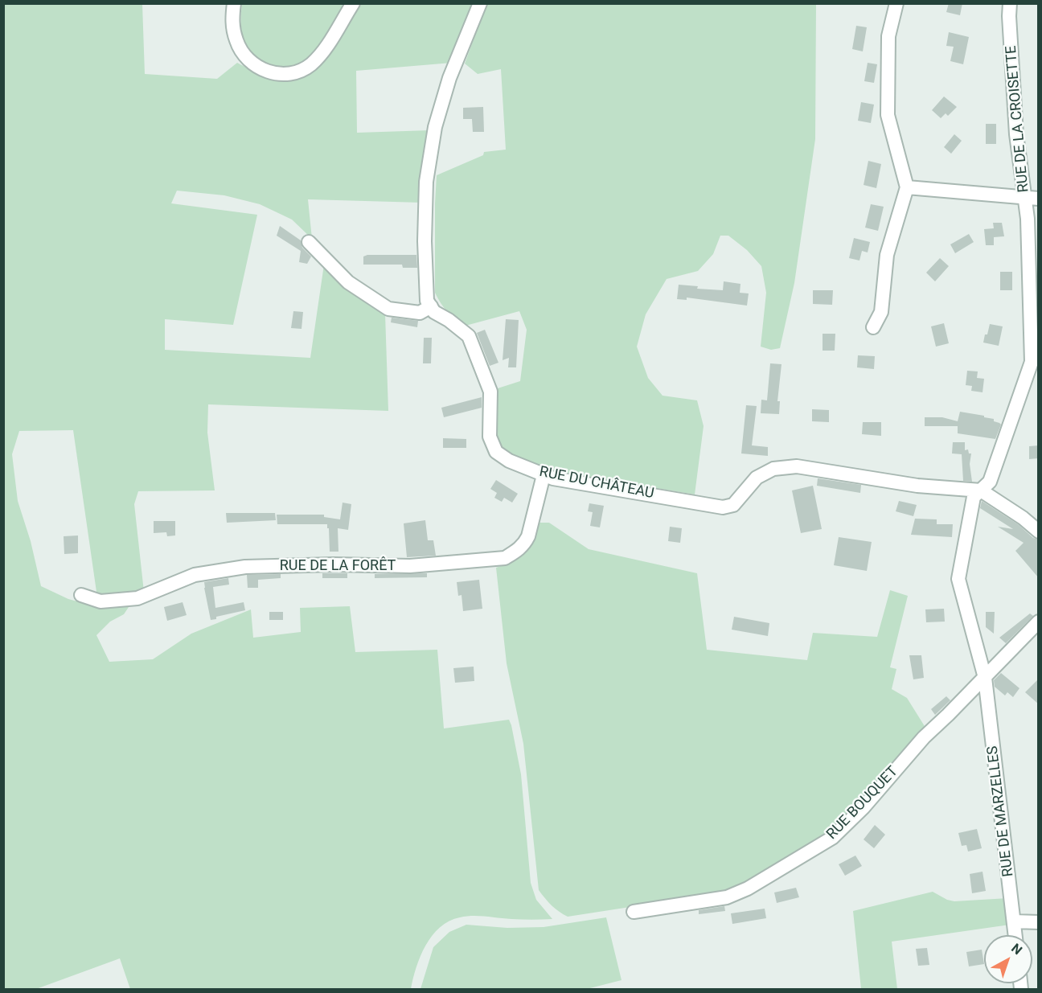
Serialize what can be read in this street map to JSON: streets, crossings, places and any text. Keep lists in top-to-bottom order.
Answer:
{
  "streets": {
    "street": [
      "RUE DE LA CROISETTE",
      "RUE DU CHÂTEAU",
      "RUE DE LA FORÊT",
      "RUE BOUQUET",
      "RUE DE MARZELLES"
    ]
  },
  "crossings": [
    ["RUE DE LA CROISETTE", "RUE DU CHÂTEAU"],
    ["RUE DE LA CROISETTE", "RUE BOUQUET"],
    ["RUE DE LA CROISETTE", "RUE DE MARZELLES"],
    ["RUE DU CHÂTEAU", "RUE DE LA FORÊT"],
    ["RUE BOUQUET", "RUE DE MARZELLES"]
  ],
  "north": "top right"
}
